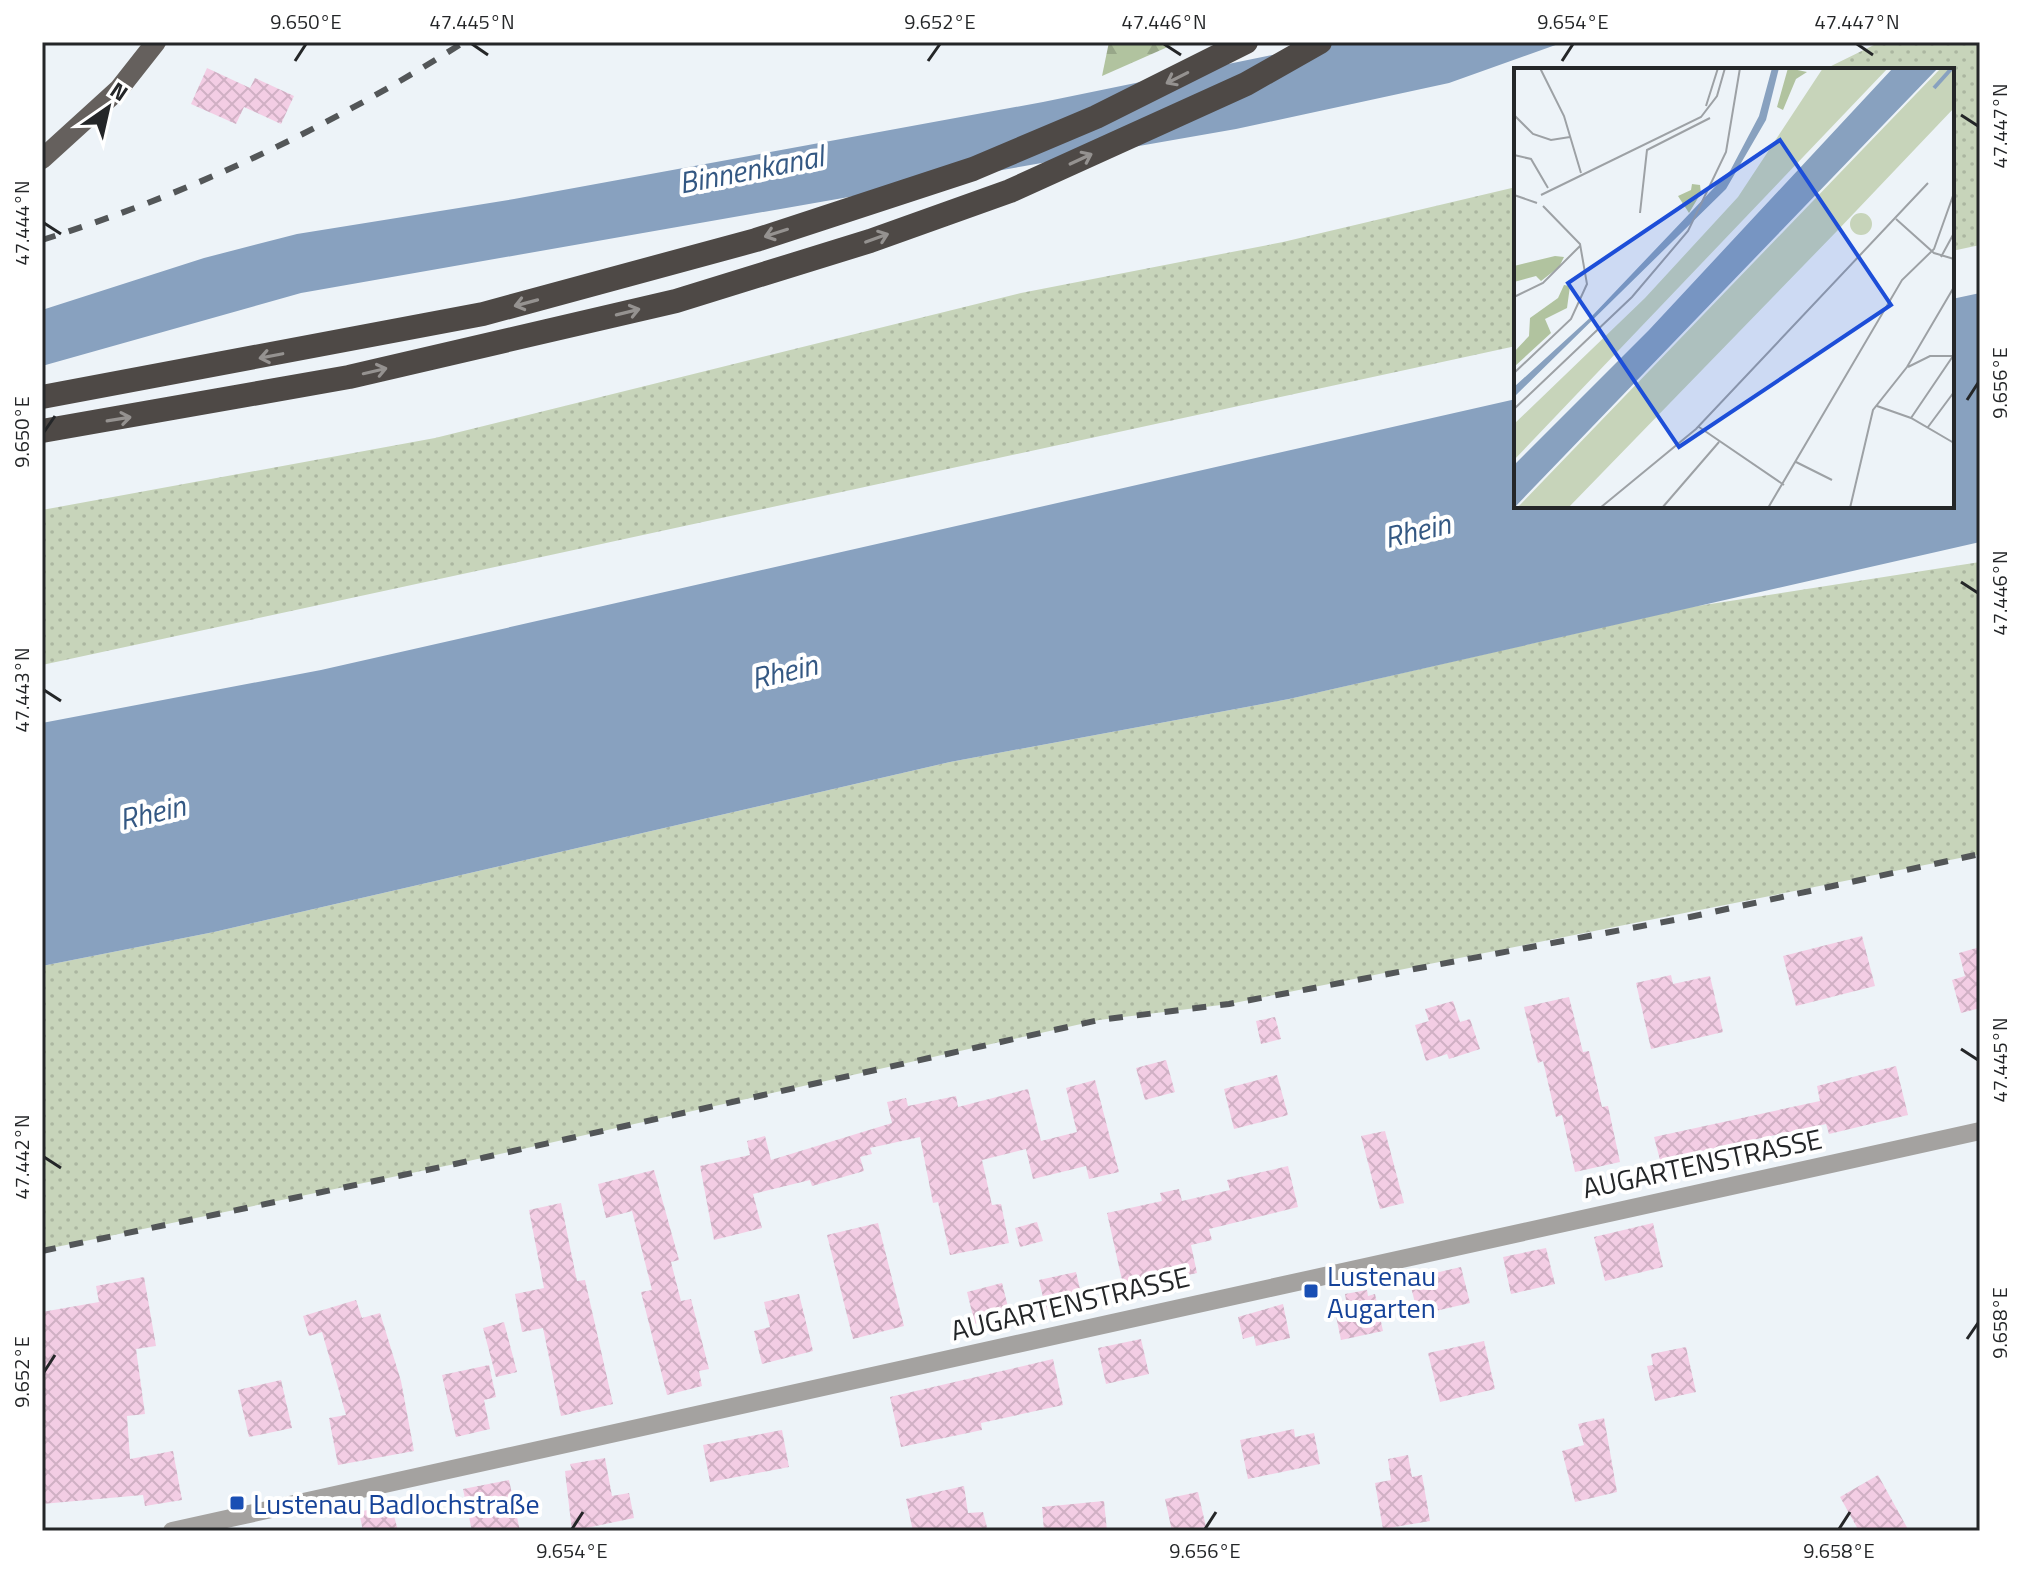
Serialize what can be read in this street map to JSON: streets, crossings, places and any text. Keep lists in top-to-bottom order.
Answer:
{
  "streets": {
    "street": ["AUGARTENSTRASSE"]
  },
  "water": ["Binnenkanal", "Rhein"],
  "places": {
    "transit": ["Lustenau Augarten", "Lustenau Badlochstraße"]
  },
  "north": "top right",
  "coordinates": [
    "9.650°E",
    "47.445°N",
    "9.652°E",
    "47.446°N",
    "9.654°E",
    "47.447°N",
    "47.444°N",
    "9.656°E",
    "47.443°N",
    "47.442°N",
    "9.658°E"
  ]
}
